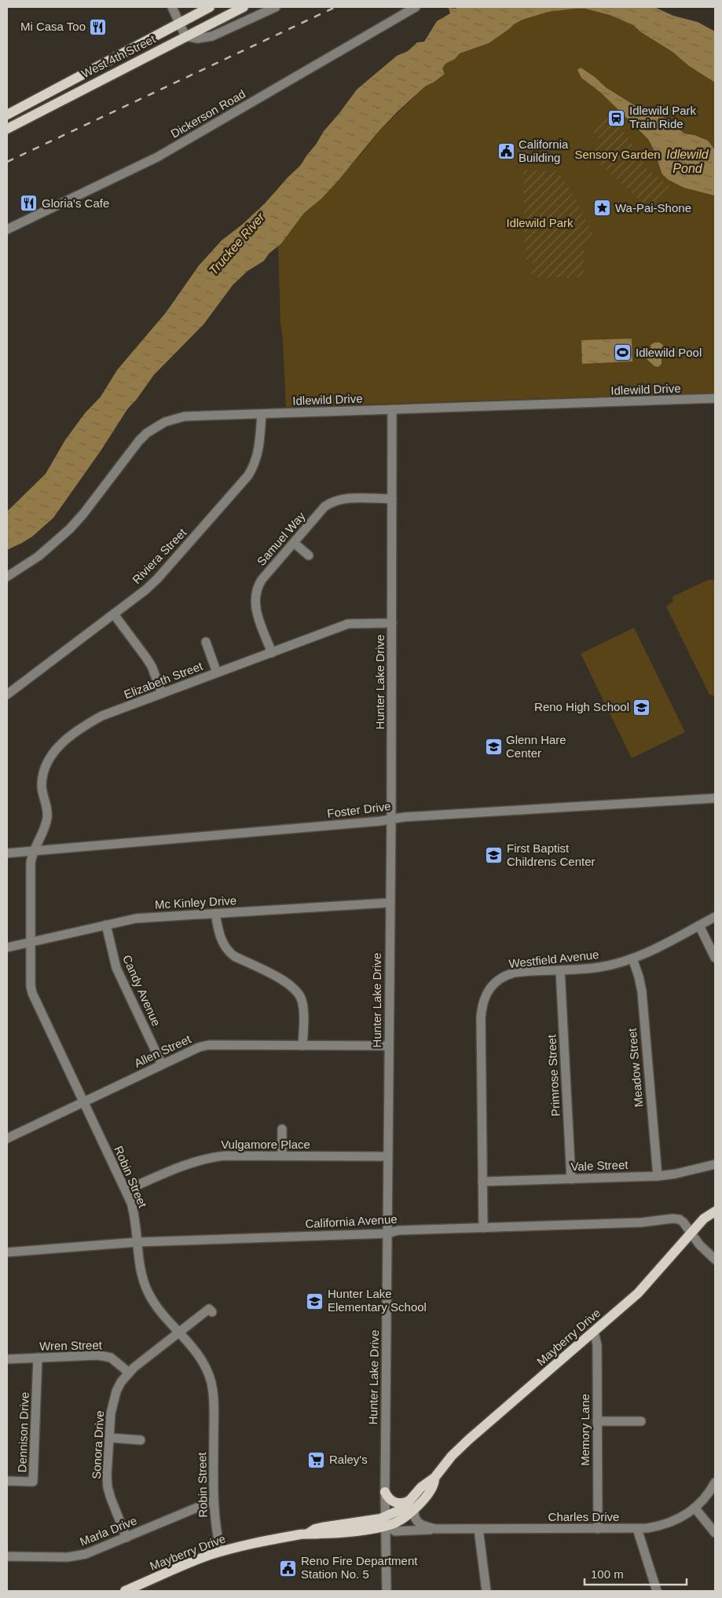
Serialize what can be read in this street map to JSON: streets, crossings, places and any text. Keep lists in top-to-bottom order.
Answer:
{
  "streets": {
    "main road": ["West 4th Street", "Mayberry Drive"],
    "street": [
      "Dickerson Road",
      "Idlewild Drive",
      "Samuel Way",
      "Riviera Street",
      "Elizabeth Street",
      "Hunter Lake Drive",
      "Foster Drive",
      "Mc Kinley Drive",
      "Westfield Avenue",
      "Candy Avenue",
      "Allen Street",
      "Meadow Street",
      "Primrose Street",
      "Vulgamore Place",
      "Vale Street",
      "Robin Street",
      "California Avenue",
      "Wren Street",
      "Memory Lane",
      "Dennison Drive",
      "Sonora Drive",
      "Charles Drive",
      "Marla Drive"
    ]
  },
  "crossings": [
    ["Idlewild Drive", "Riviera Street"],
    ["Idlewild Drive", "Hunter Lake Drive"],
    ["Samuel Way", "Elizabeth Street"],
    ["Samuel Way", "Hunter Lake Drive"],
    ["Elizabeth Street", "Hunter Lake Drive"],
    ["Elizabeth Street", "Foster Drive"],
    ["Elizabeth Street", "Robin Street"],
    ["Hunter Lake Drive", "Foster Drive"],
    ["Hunter Lake Drive", "Mc Kinley Drive"],
    ["Hunter Lake Drive", "Allen Street"],
    ["Hunter Lake Drive", "Vulgamore Place"],
    ["Hunter Lake Drive", "California Avenue"],
    ["Hunter Lake Drive", "Mayberry Drive"],
    ["Hunter Lake Drive", "Charles Drive"],
    ["Foster Drive", "Robin Street"],
    ["Mc Kinley Drive", "Candy Avenue"],
    ["Mc Kinley Drive", "Robin Street"],
    ["Westfield Avenue", "Meadow Street"],
    ["Westfield Avenue", "Primrose Street"],
    ["Westfield Avenue", "Vale Street"],
    ["Westfield Avenue", "California Avenue"],
    ["Candy Avenue", "Allen Street"],
    ["Allen Street", "Robin Street"],
    ["Meadow Street", "Vale Street"],
    ["Primrose Street", "Vale Street"],
    ["Vulgamore Place", "Robin Street"],
    ["Robin Street", "California Avenue"],
    ["Robin Street", "Mayberry Drive"],
    ["Robin Street", "Sonora Drive"],
    ["Robin Street", "Marla Drive"],
    ["California Avenue", "Mayberry Drive"],
    ["Mayberry Drive", "Memory Lane"],
    ["Mayberry Drive", "Charles Drive"],
    ["Wren Street", "Dennison Drive"],
    ["Wren Street", "Sonora Drive"],
    ["Memory Lane", "Charles Drive"],
    ["Sonora Drive", "Marla Drive"]
  ],
  "water": ["Idlewild Pond", "Truckee River"],
  "parks": ["Sensory Garden", "Idlewild Park"],
  "places": {
    "restaurant": ["Mi Casa Too", "Gloria's Cafe"],
    "station": ["Idlewild Park Train Ride"],
    "public building": ["California Building", "Reno Fire Department Station No. 5"],
    "place": ["Wa-Pai-Shone"],
    "sports": ["Idlewild Pool"],
    "school or university": [
      "Reno High School",
      "Glenn Hare Center",
      "First Baptist Childrens Center",
      "Hunter Lake Elementary School"
    ],
    "supermarket": ["Raley's"]
  },
  "scale_bar": "100 m"
}
